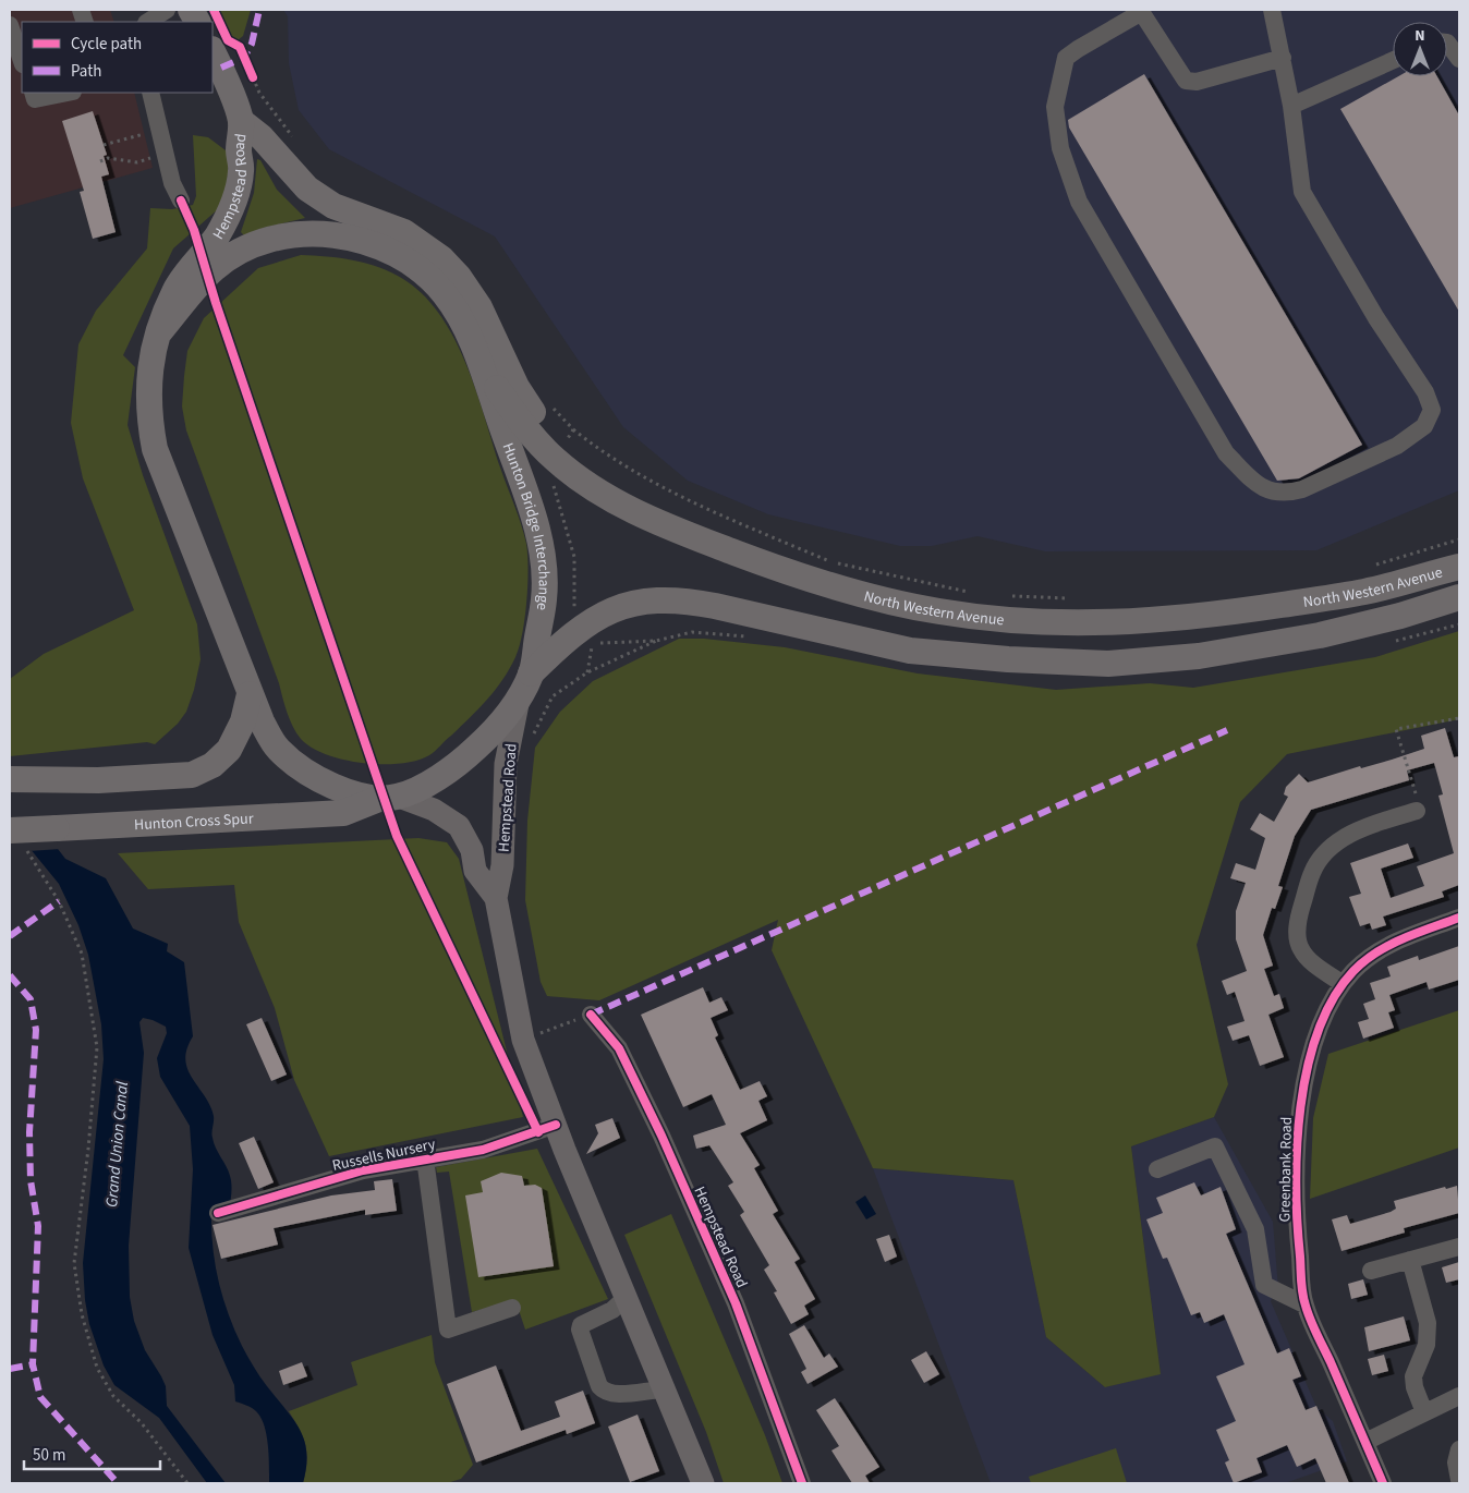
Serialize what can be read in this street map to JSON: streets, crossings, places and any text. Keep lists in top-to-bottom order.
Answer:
{
  "streets": {
    "highway": [
      "Hempstead Road",
      "Hunton Bridge Interchange",
      "North Western Avenue",
      "Hunton Cross Spur"
    ],
    "street": ["Russells Nursery", "Greenbank Road"]
  },
  "crossings": [
    ["Hempstead Road", "Hunton Bridge Interchange"],
    ["Hempstead Road", "North Western Avenue"],
    ["Hempstead Road", "Hunton Cross Spur"],
    ["Hempstead Road", "Russells Nursery"],
    ["Hunton Bridge Interchange", "North Western Avenue"],
    ["Hunton Bridge Interchange", "Hunton Cross Spur"]
  ],
  "water": ["Grand Union Canal"],
  "legend": ["Cycle path", "Path"],
  "scale_bar": "50 m",
  "north": "top"
}
